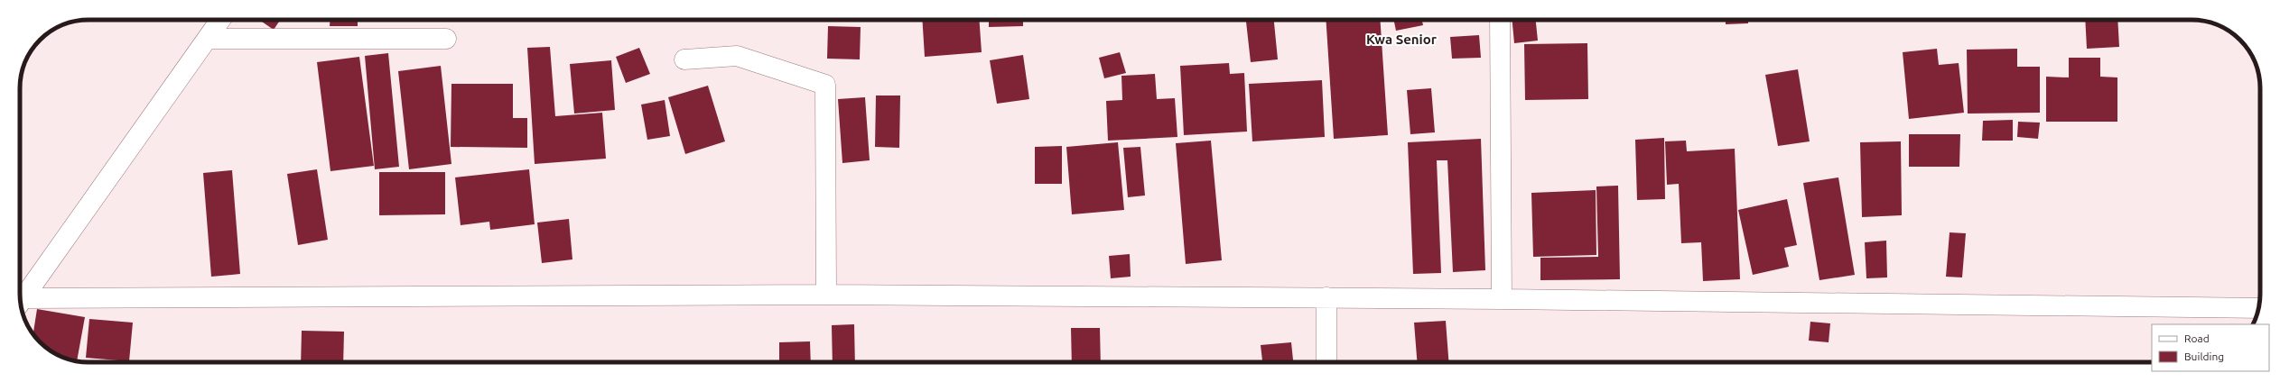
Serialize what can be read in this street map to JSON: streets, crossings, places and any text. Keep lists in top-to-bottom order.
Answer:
{
  "districts": ["Kwa Senior"],
  "legend": ["Road", "Building"]
}
